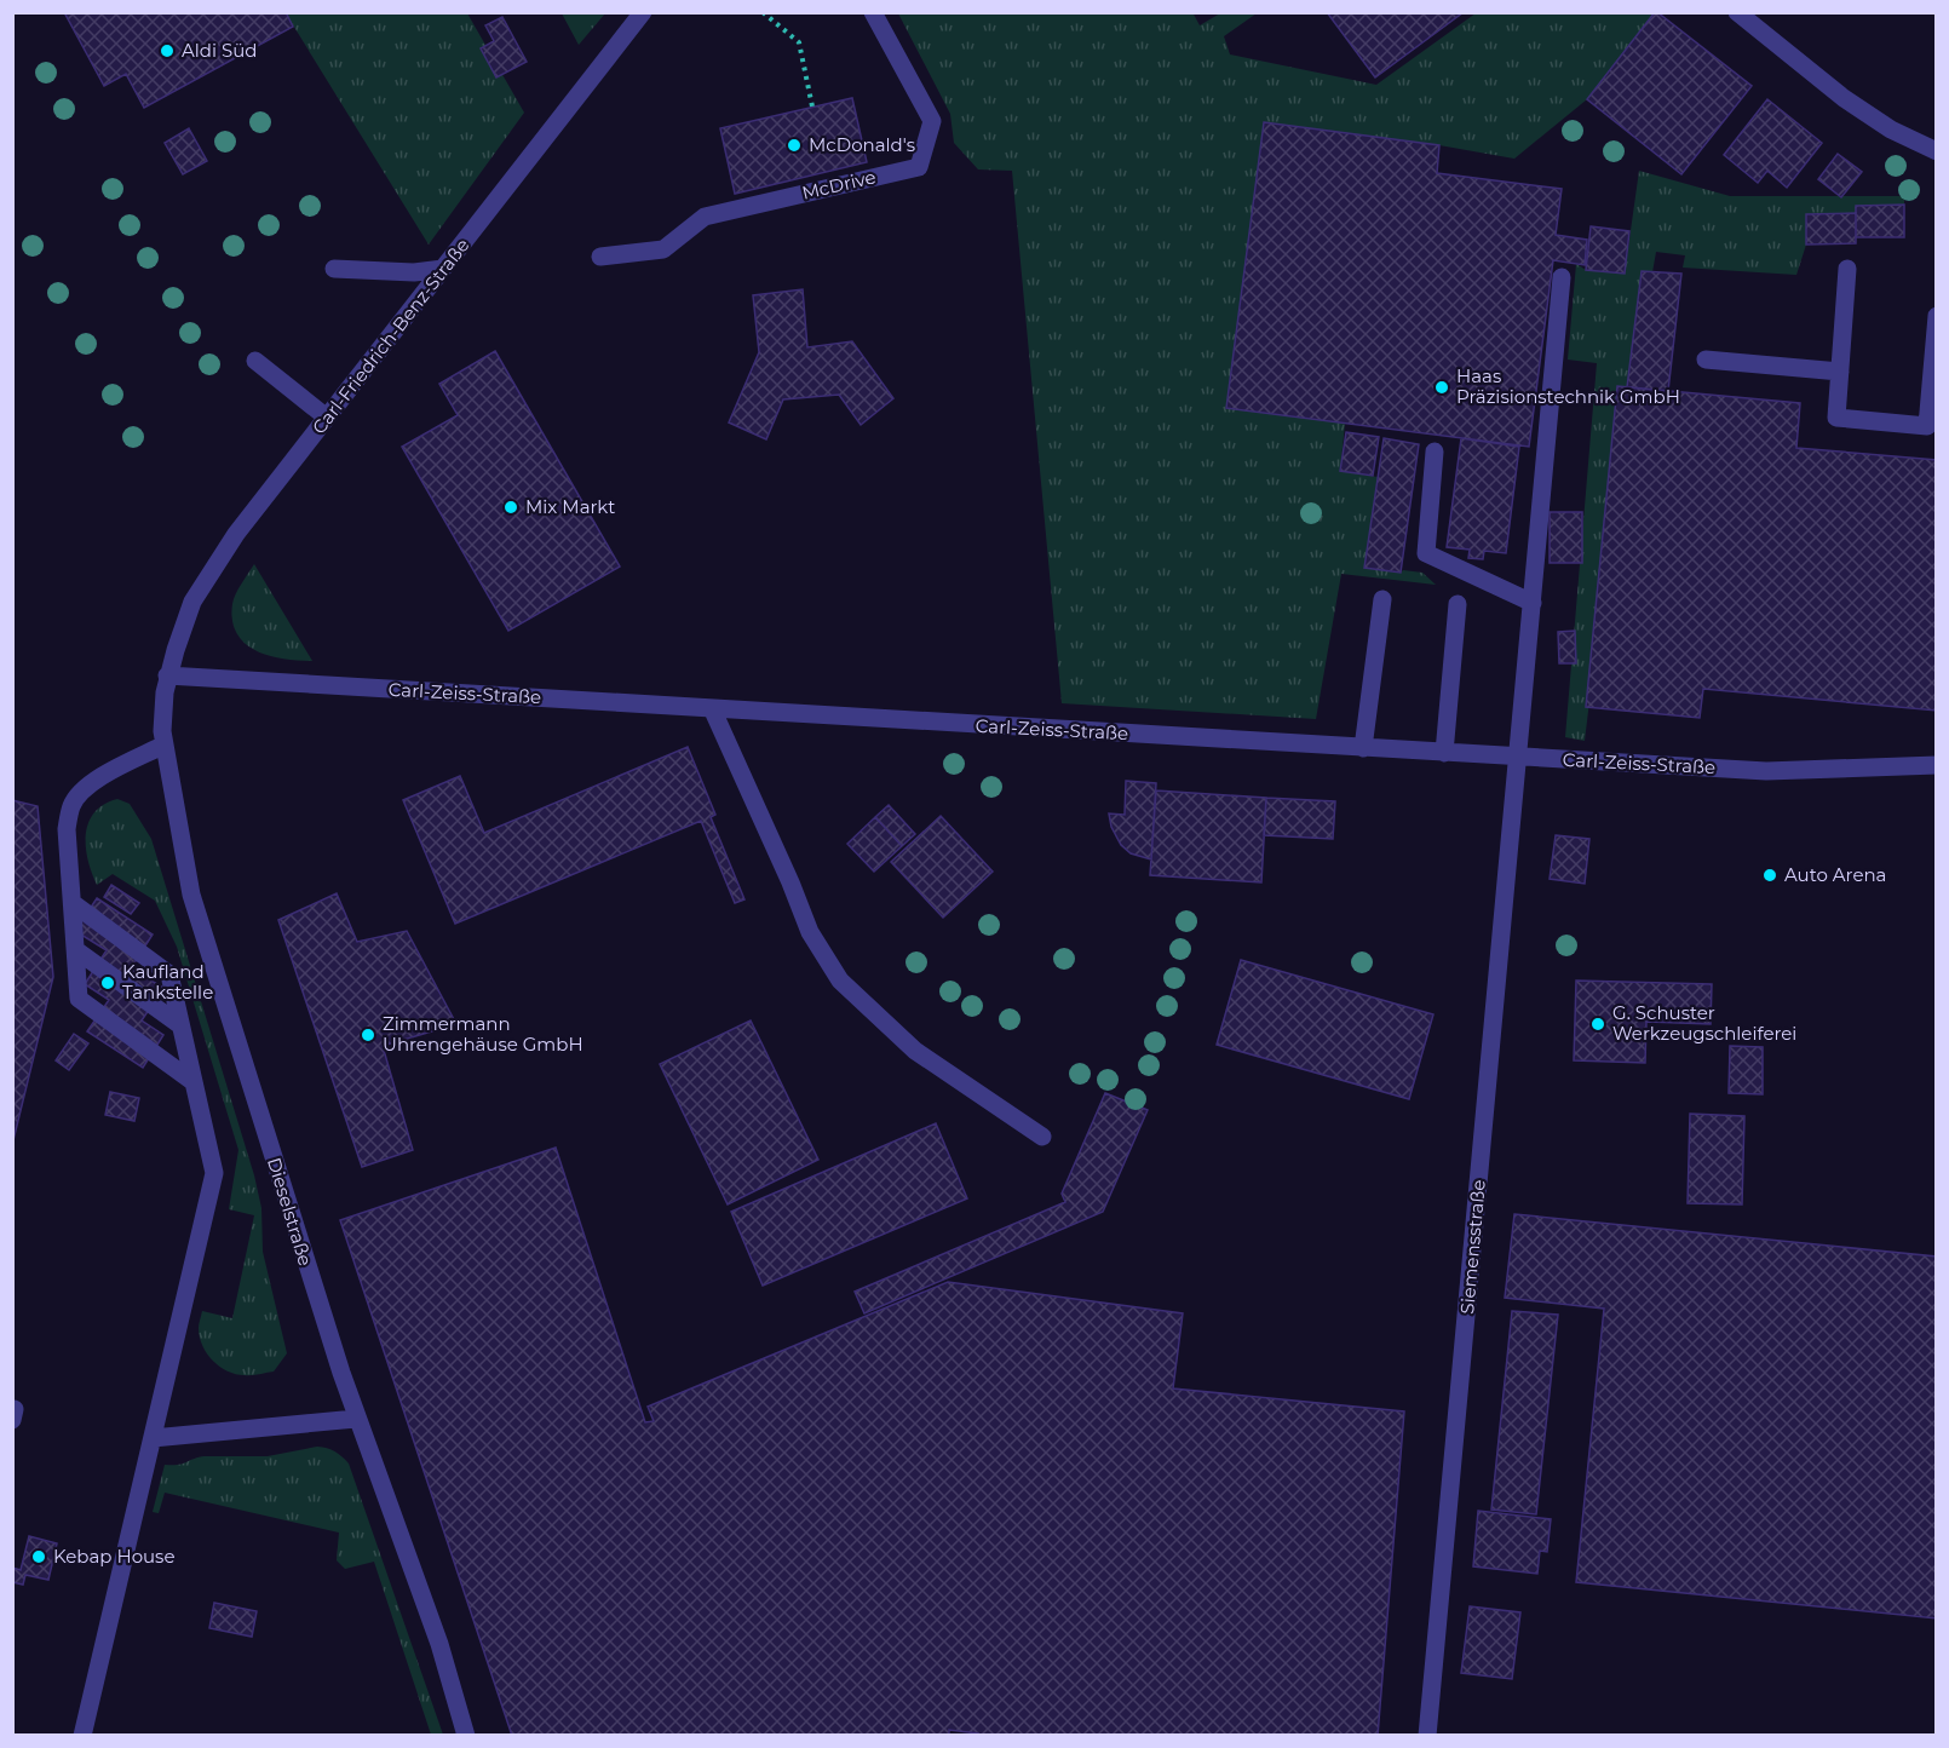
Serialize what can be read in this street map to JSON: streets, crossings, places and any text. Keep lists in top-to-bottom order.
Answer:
{
  "streets": {
    "street": [
      "McDrive",
      "Carl-Friedrich-Benz-Straße",
      "Carl-Zeiss-Straße",
      "Dieselstraße",
      "Siemensstraße"
    ]
  },
  "crossings": [
    ["Carl-Friedrich-Benz-Straße", "Carl-Zeiss-Straße"],
    ["Carl-Friedrich-Benz-Straße", "Dieselstraße"],
    ["Carl-Zeiss-Straße", "Dieselstraße"],
    ["Carl-Zeiss-Straße", "Siemensstraße"]
  ],
  "places": [
    "Aldi Süd",
    "McDonald's",
    "Haas Präzisionstechnik GmbH",
    "Mix Markt",
    "Auto Arena",
    "Kaufland Tankstelle",
    "G. Schuster Werkzeugschleiferei",
    "Zimmermann Uhrengehäuse GmbH",
    "Kebap House"
  ]
}
